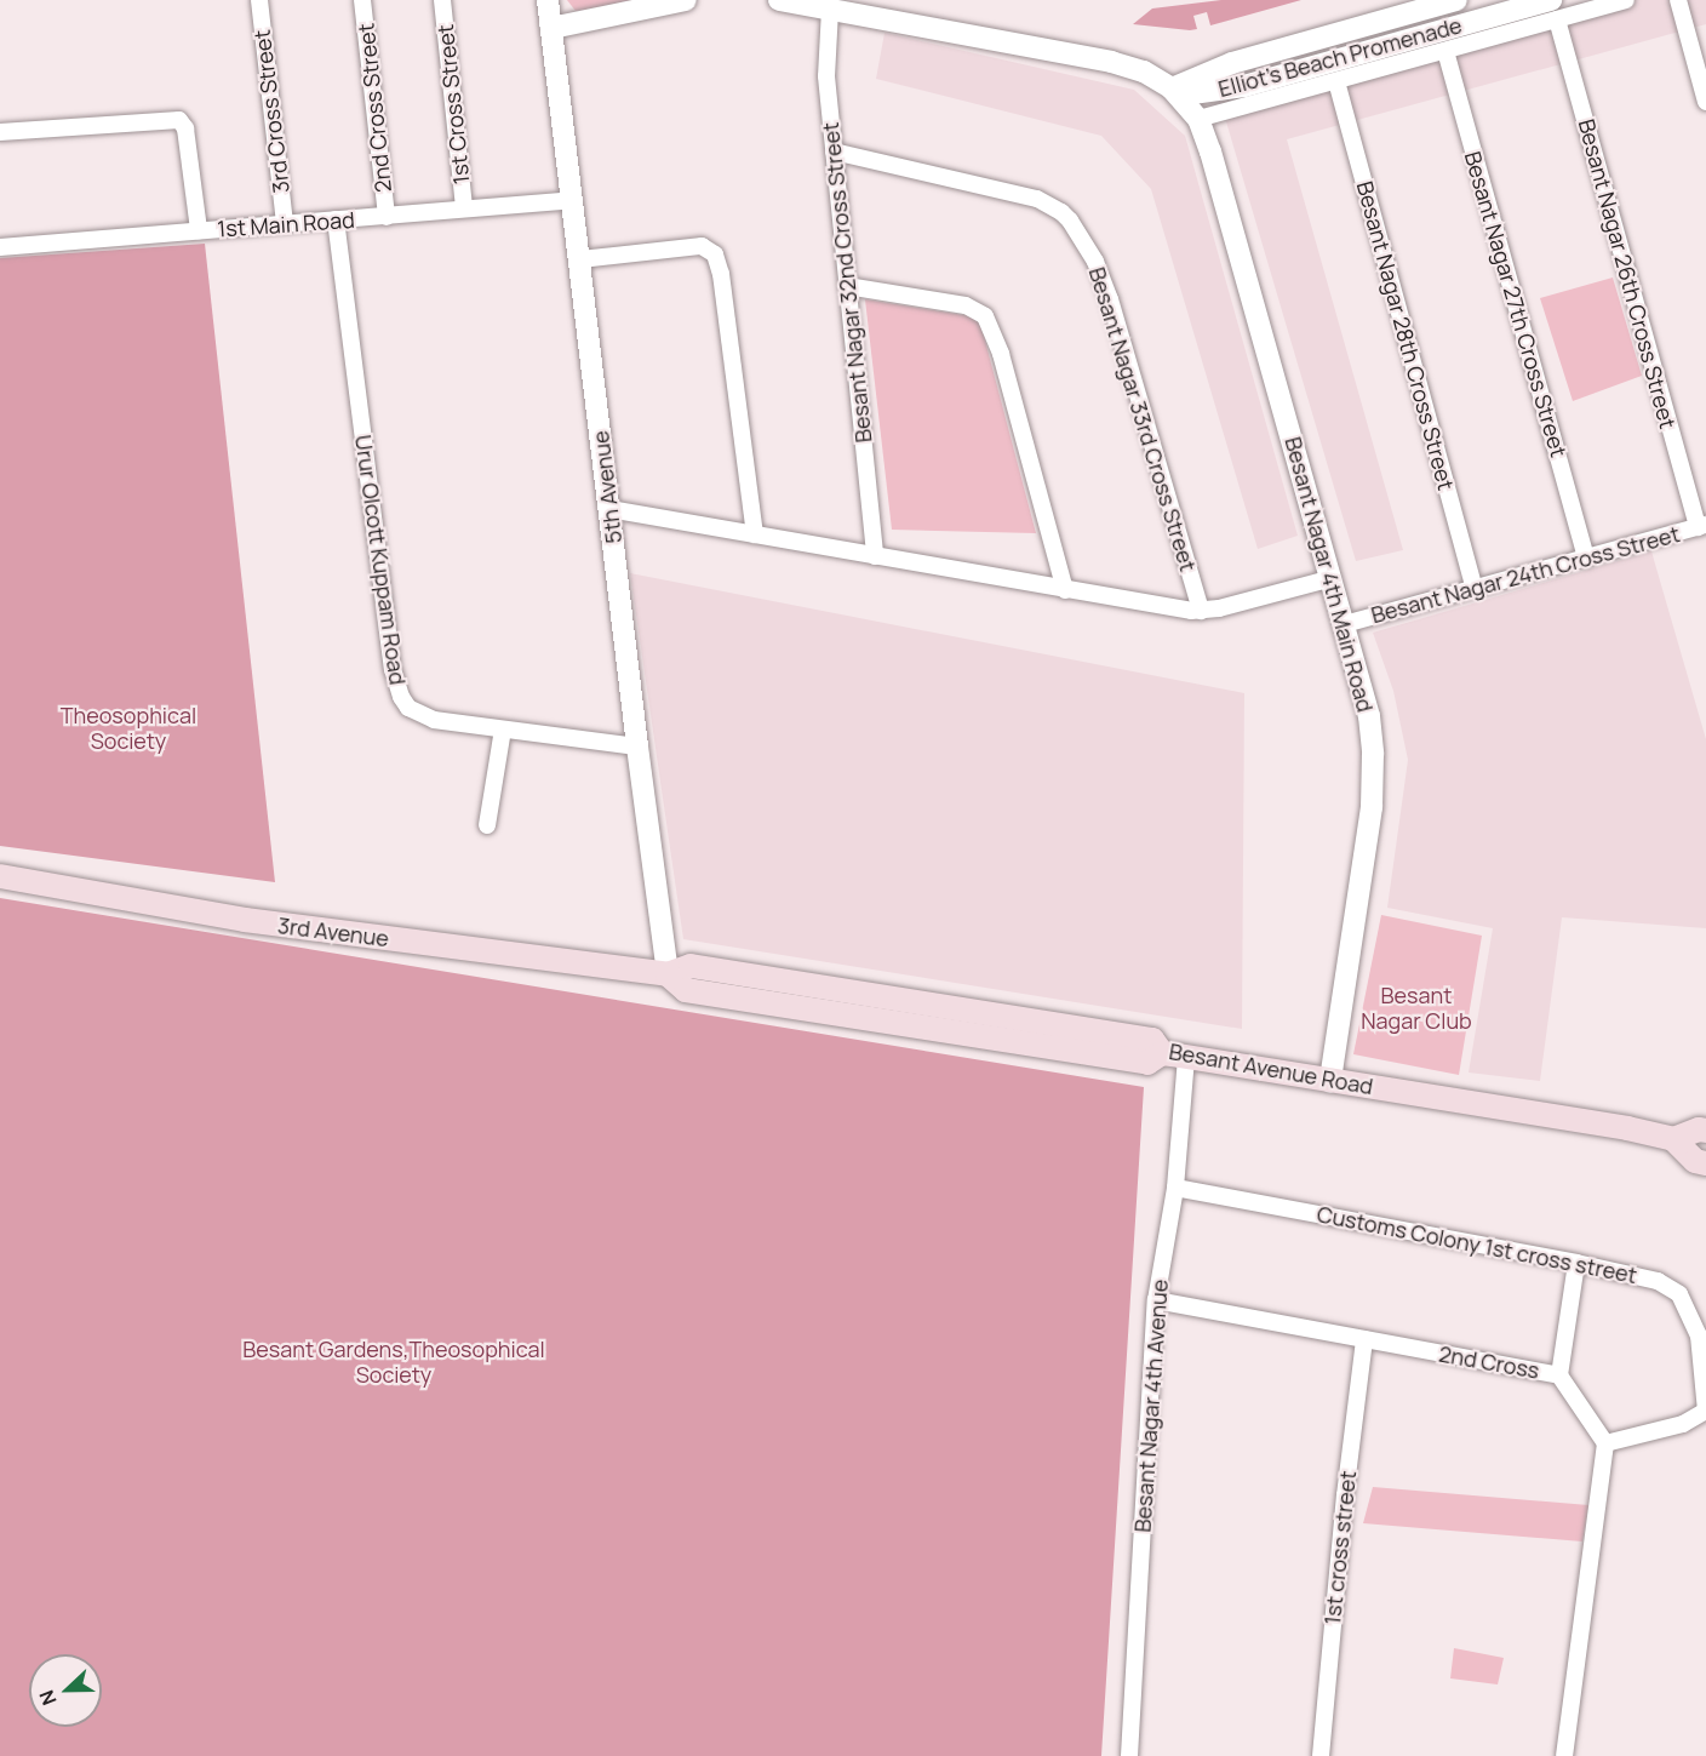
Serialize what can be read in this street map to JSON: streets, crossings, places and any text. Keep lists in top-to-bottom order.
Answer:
{
  "streets": {
    "main road": ["3rd Avenue", "Besant Avenue Road"],
    "street": [
      "Elliot's Beach Promenade",
      "1st Cross Street",
      "2nd Cross Street",
      "3rd Cross Street",
      "1st Main Road",
      "Besant Nagar 26th Cross Street",
      "Besant Nagar 32nd Cross Street",
      "Besant Nagar 27th Cross Street",
      "Besant Nagar 28th Cross Street",
      "Besant Nagar 33rd Cross Street",
      "5th Avenue",
      "Urur Olcott Kuppam Road",
      "Besant Nagar 4th Main Road",
      "Besant Nagar 24th Cross Street",
      "Customs Colony 1st cross street",
      "2nd Cross",
      "Besant Nagar 4th Avenue",
      "1st cross street"
    ]
  },
  "crossings": [
    ["Elliot's Beach Promenade", "Besant Nagar 26th Cross Street"],
    ["Elliot's Beach Promenade", "Besant Nagar 32nd Cross Street"],
    ["Elliot's Beach Promenade", "Besant Nagar 4th Main Road"],
    ["1st Cross Street", "1st Main Road"],
    ["2nd Cross Street", "1st Main Road"],
    ["3rd Cross Street", "1st Main Road"],
    ["1st Main Road", "5th Avenue"],
    ["1st Main Road", "Urur Olcott Kuppam Road"],
    ["Besant Nagar 26th Cross Street", "Besant Nagar 24th Cross Street"],
    ["Besant Nagar 32nd Cross Street", "Besant Nagar 33rd Cross Street"],
    ["Besant Nagar 27th Cross Street", "Besant Nagar 24th Cross Street"],
    ["Besant Nagar 28th Cross Street", "Besant Nagar 24th Cross Street"],
    ["5th Avenue", "Urur Olcott Kuppam Road"],
    ["5th Avenue", "3rd Avenue"],
    ["5th Avenue", "Besant Avenue Road"],
    ["Besant Nagar 4th Main Road", "Besant Nagar 24th Cross Street"],
    ["Besant Nagar 4th Main Road", "Besant Avenue Road"],
    ["3rd Avenue", "Besant Avenue Road"],
    ["Besant Avenue Road", "Besant Nagar 4th Avenue"],
    ["Customs Colony 1st cross street", "2nd Cross"],
    ["Customs Colony 1st cross street", "Besant Nagar 4th Avenue"],
    ["2nd Cross", "Besant Nagar 4th Avenue"],
    ["2nd Cross", "1st cross street"]
  ],
  "parks": ["Theosophical Society", "Besant Nagar Club", "Besant Gardens,Theosophical Society"],
  "north": "left"
}
